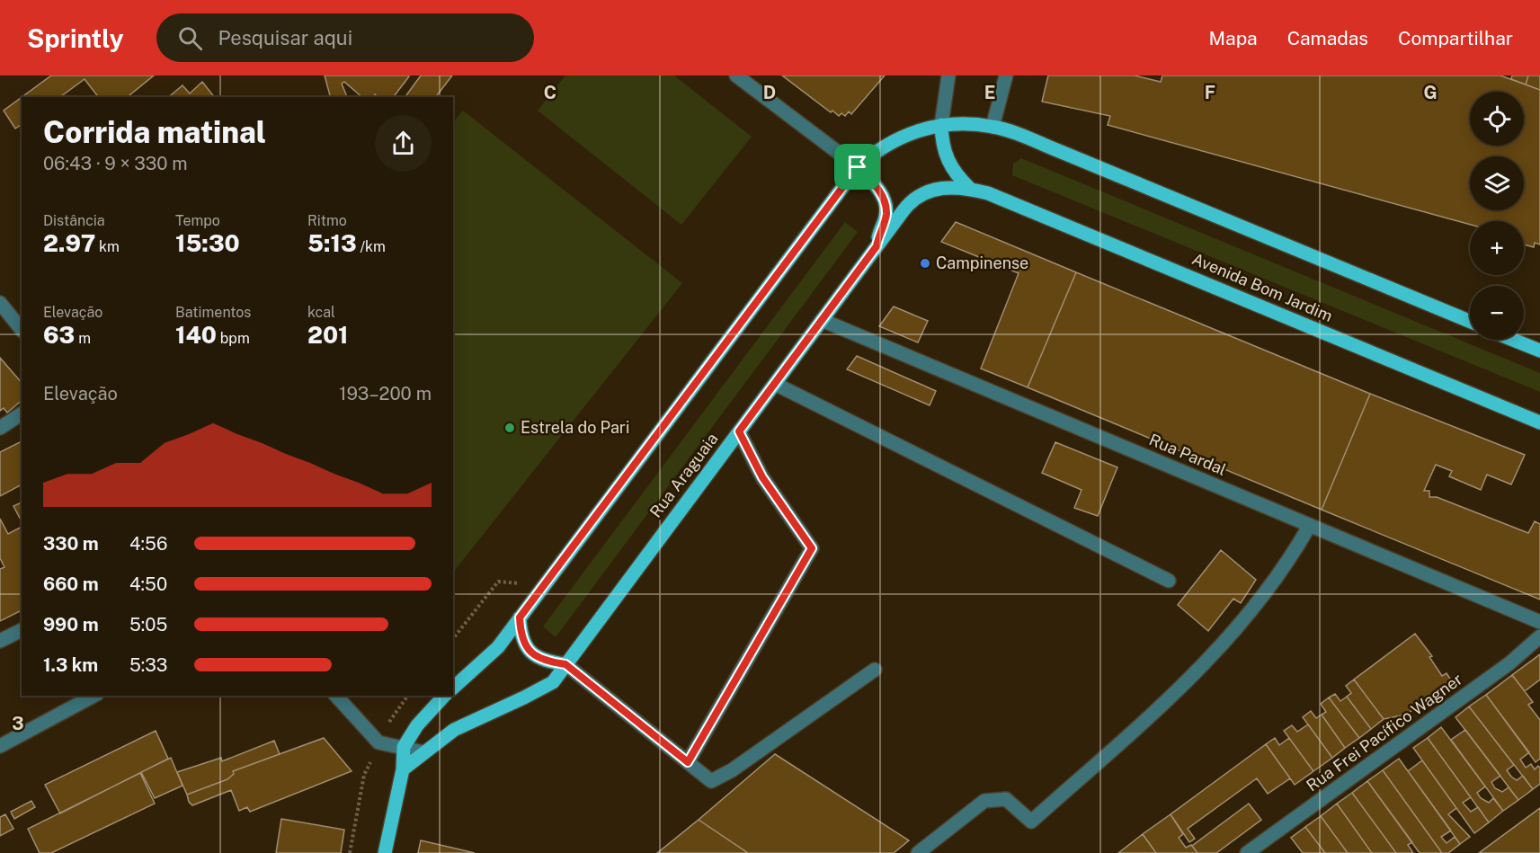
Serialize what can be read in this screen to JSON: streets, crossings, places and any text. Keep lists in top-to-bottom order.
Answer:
{
  "streets": {
    "main road": ["Avenida Bom Jardim", "Rua Araguaia"],
    "street": ["Rua Pardal", "Rua Frei Pacífico Wagner"]
  },
  "crossings": [
    ["Avenida Bom Jardim", "Rua Araguaia"],
    ["Rua Pardal", "Rua Araguaia"]
  ],
  "places": ["Campinense", "Estrela do Pari"],
  "page": {
    "header": "Sprintly",
    "search": "Pesquisar aqui",
    "nav": ["Mapa", "Camadas", "Compartilhar"],
    "map_buttons": ["+", "−"],
    "heading": ["Corrida matinal", "06:43 · 9 × 330 m"],
    "stats": [
      ["Distância", "2.97 km"],
      ["Tempo", "15:30"],
      ["Ritmo", "5:13 /km"],
      ["Elevação", "63 m"],
      ["Batimentos", "140 bpm"],
      ["kcal", "201"]
    ],
    "chart": ["Elevação", "193–200 m"],
    "list": [
      {
        "name": "330 m",
        "note": "4:56"
      },
      {
        "name": "660 m",
        "note": "4:50"
      },
      {
        "name": "990 m",
        "note": "5:05"
      },
      {
        "name": "1.3 km",
        "note": "5:33"
      }
    ]
  },
  "grid": {
    "columns": [
      "C",
      "D",
      "E",
      "F",
      "G"
    ],
    "rows": ["3"]
  }
}
